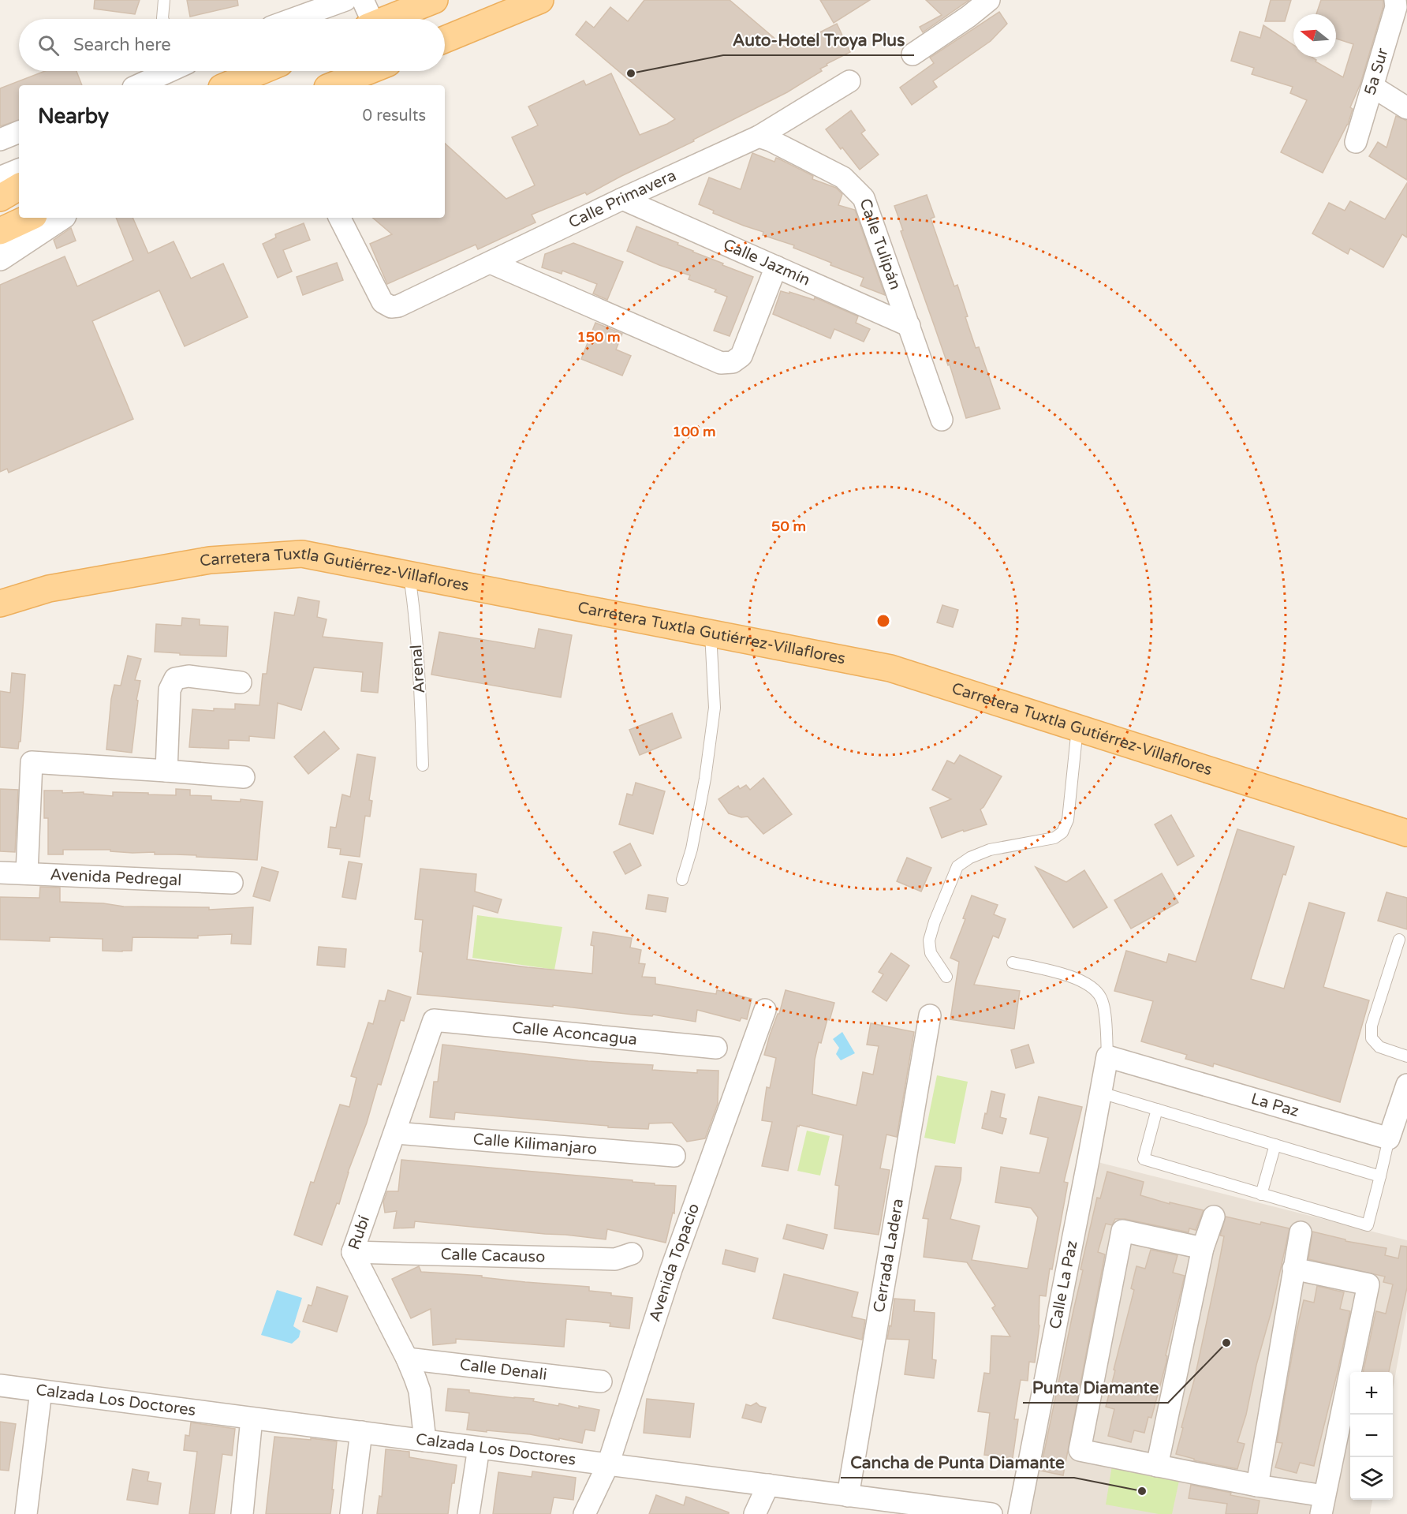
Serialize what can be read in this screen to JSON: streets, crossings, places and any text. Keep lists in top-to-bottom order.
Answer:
{
  "streets": {
    "main road": ["Carretera Tuxtla Gutiérrez-Villaflores"],
    "street": [
      "5a Sur",
      "Calle Primavera",
      "Calle Tulipán",
      "Calle Jazmín",
      "Avenida Pedregal",
      "Calle Aconcagua",
      "La Paz",
      "Calle Kilimanjaro",
      "Rubí",
      "Cerrada Ladera",
      "Calle Cacauso",
      "Avenida Topacio",
      "Calle La Paz",
      "Calle Denali",
      "Calzada Los Doctores"
    ],
    "lane": ["Arenal"]
  },
  "crossings": [
    ["Calle Primavera", "Calle Tulipán"],
    ["Calle Primavera", "Calle Jazmín"],
    ["Calle Tulipán", "Calle Jazmín"],
    ["Carretera Tuxtla Gutiérrez-Villaflores", "Arenal"],
    ["Calle Aconcagua", "Rubí"],
    ["La Paz", "Calle La Paz"],
    ["Calle Kilimanjaro", "Rubí"],
    ["Rubí", "Calle Cacauso"],
    ["Rubí", "Calle Denali"],
    ["Rubí", "Calzada Los Doctores"],
    ["Cerrada Ladera", "Calzada Los Doctores"],
    ["Avenida Topacio", "Calzada Los Doctores"]
  ],
  "places": ["Auto-Hotel Troya Plus", "Punta Diamante", "Cancha de Punta Diamante"],
  "north": "left",
  "page": {
    "search": "Search here",
    "heading": ["Nearby", "0 results"],
    "map_buttons": ["+", "−"]
  },
  "rings": ["150 m", "100 m", "50 m"]
}
